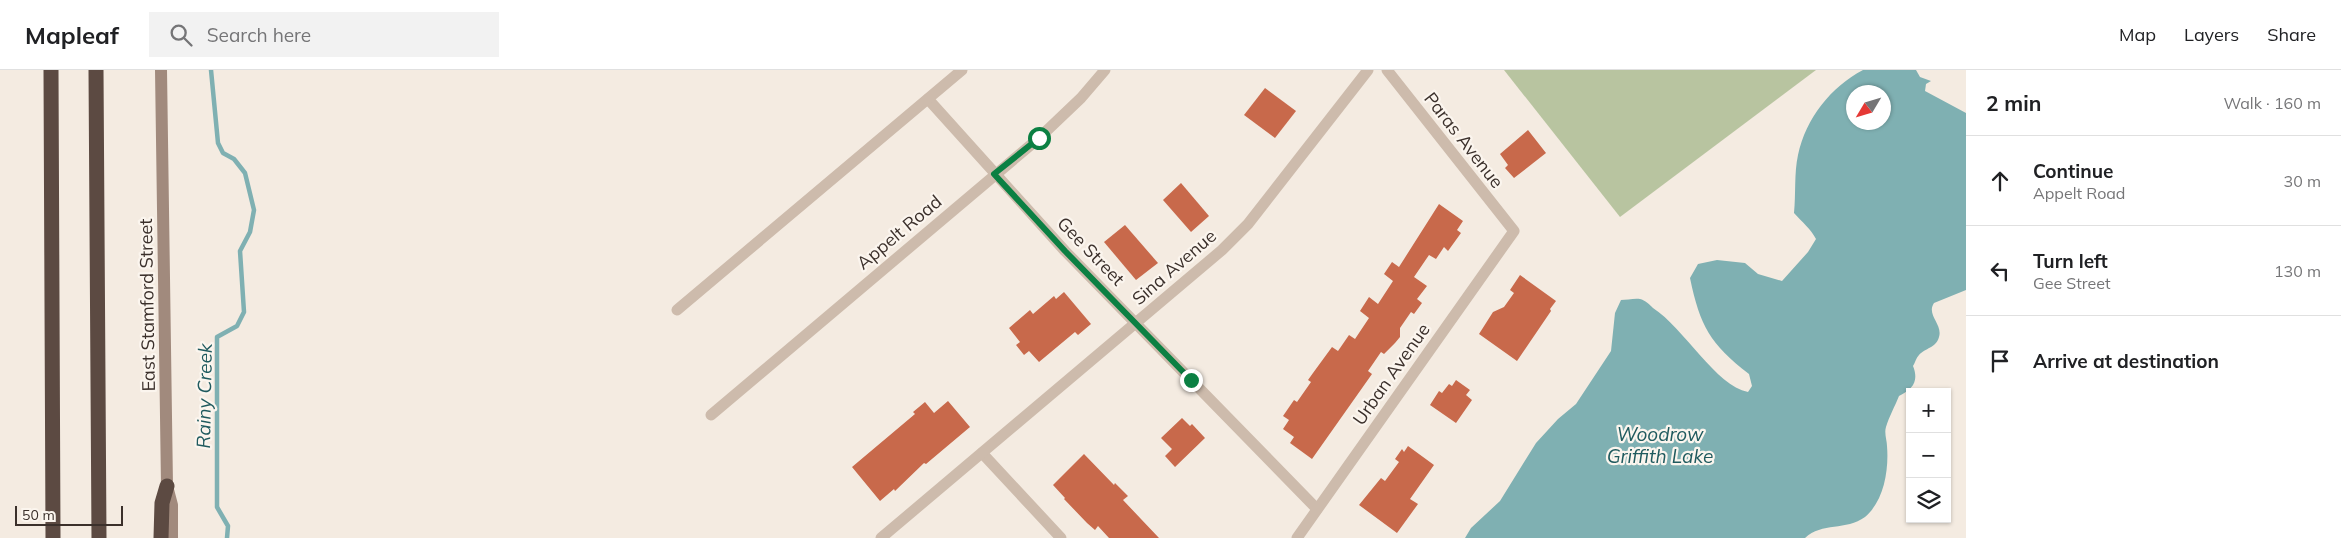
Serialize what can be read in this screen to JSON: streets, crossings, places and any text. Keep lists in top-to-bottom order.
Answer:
{
  "streets": {
    "main road": ["East Stamford Street"],
    "street": [
      "Paras Avenue",
      "Appelt Road",
      "Gee Street",
      "Sina Avenue",
      "Urban Avenue"
    ]
  },
  "crossings": [
    ["Paras Avenue", "Urban Avenue"],
    ["Appelt Road", "Gee Street"],
    ["Gee Street", "Sina Avenue"],
    ["Gee Street", "Urban Avenue"]
  ],
  "water": ["Rainy Creek", "Woodrow Griffith Lake"],
  "scale_bar": "50 m",
  "north": "bottom left",
  "page": {
    "header": "Mapleaf",
    "search": "Search here",
    "nav": ["Map", "Layers", "Share"],
    "heading": ["2 min", "Walk · 160 m"],
    "list": [
      ["Continue", "Appelt Road", "30 m"],
      ["Turn left", "Gee Street", "130 m"],
      "Arrive at destination"
    ],
    "map_buttons": ["+", "−"],
    "scale": "50 m"
  }
}
